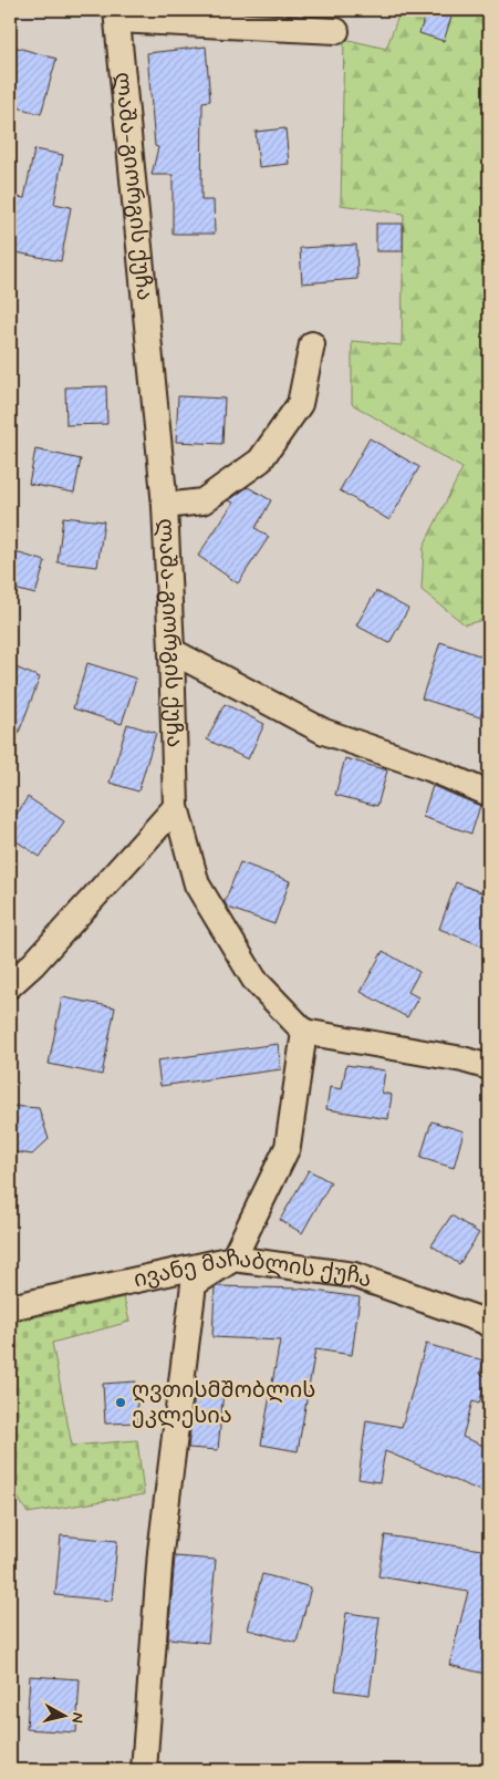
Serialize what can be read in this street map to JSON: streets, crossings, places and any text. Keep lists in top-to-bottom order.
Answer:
{
  "streets": {
    "street": ["ლაშა-გიორგის ქუჩა", "ივანე მაჩაბლის ქუჩა"]
  },
  "places": ["ღვთისმშობლის ეკლესია"],
  "north": "right"
}
